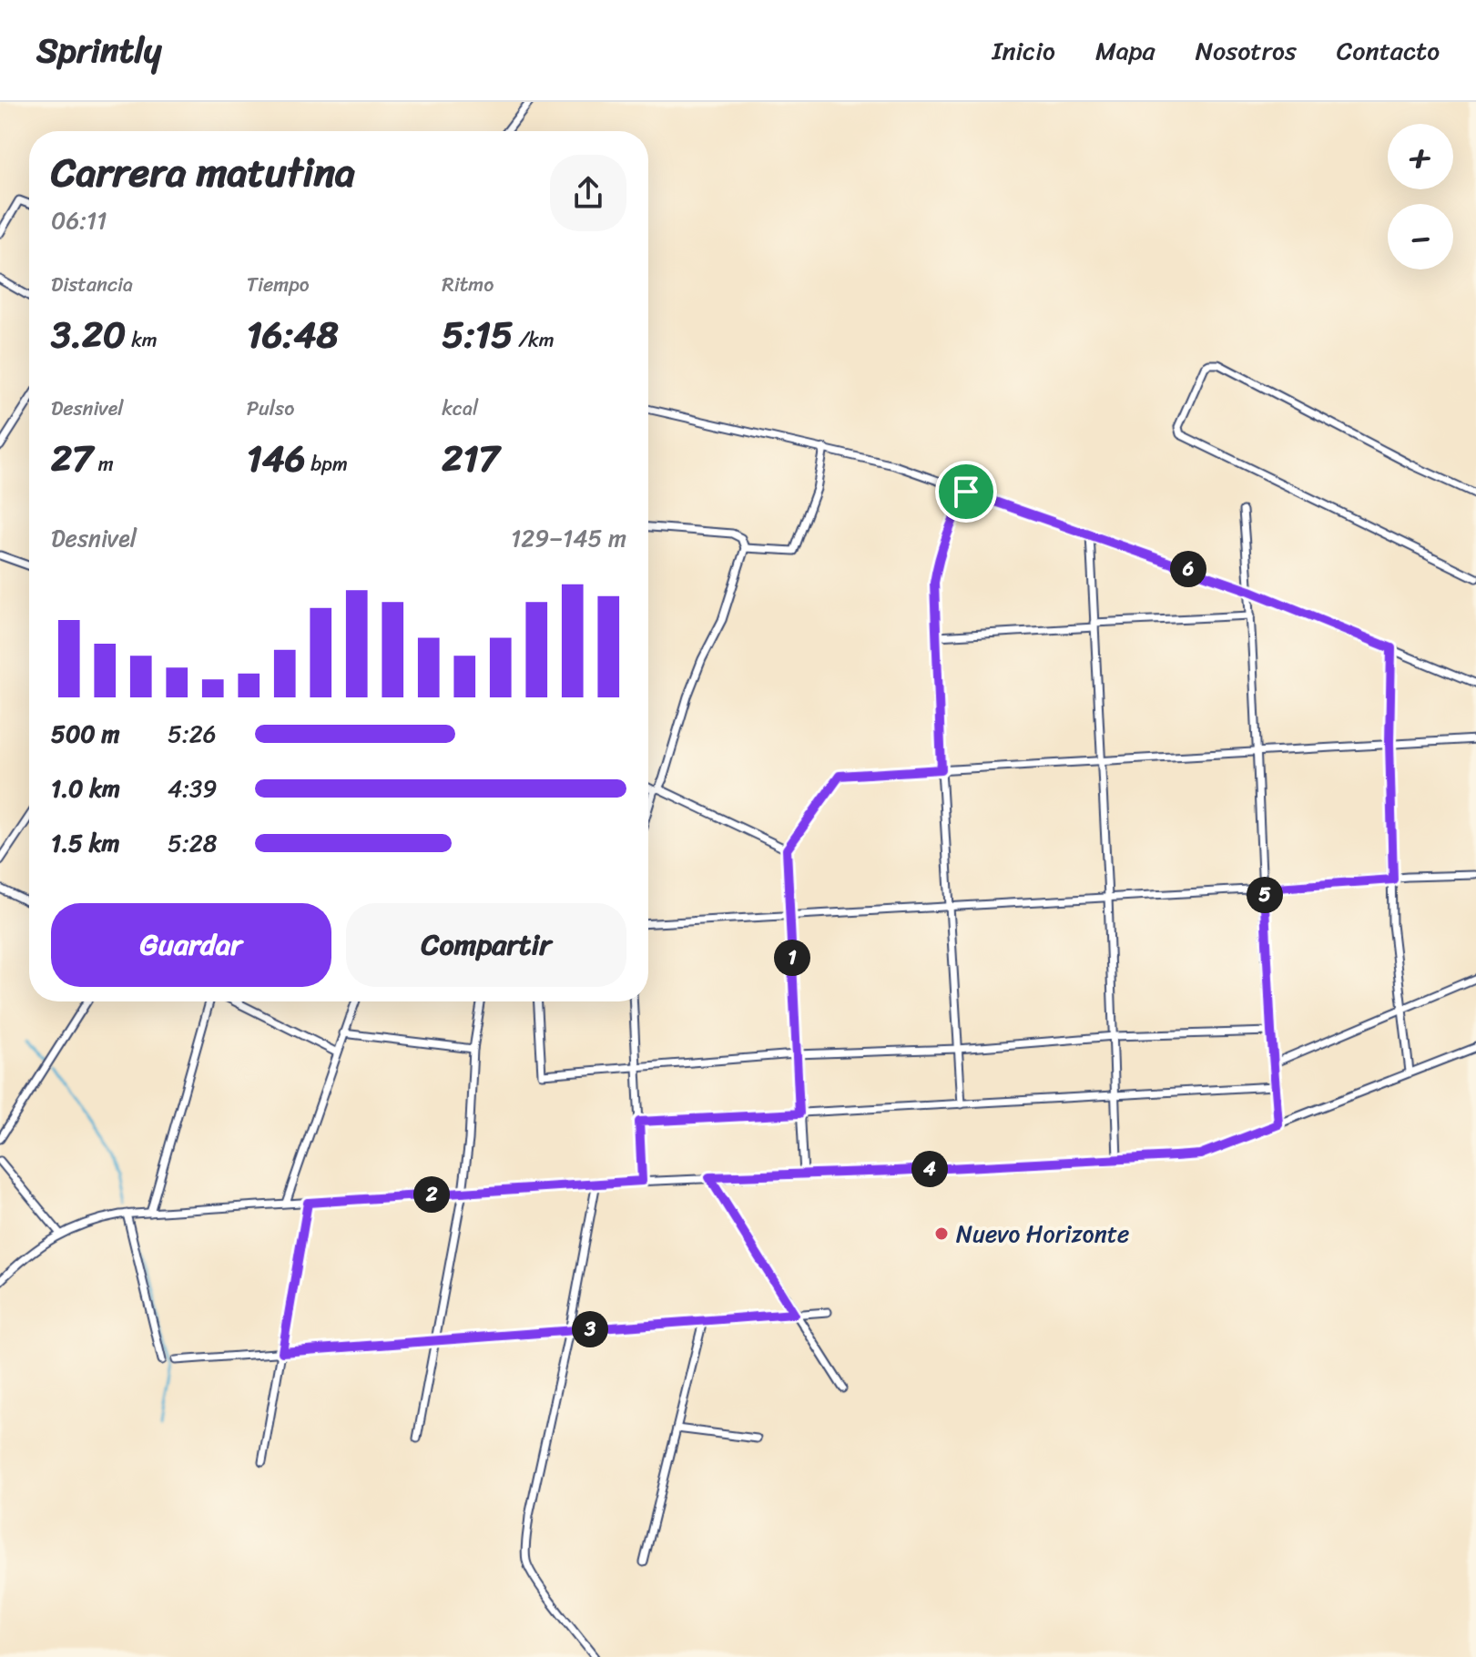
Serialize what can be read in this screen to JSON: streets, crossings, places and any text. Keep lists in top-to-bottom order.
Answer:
{
  "places": ["Nuevo Horizonte"],
  "page": {
    "header": "Sprintly",
    "nav": [
      "Inicio",
      "Mapa",
      "Nosotros",
      "Contacto"
    ],
    "map_buttons": ["+", "−"],
    "heading": ["Carrera matutina", "06:11"],
    "stats": [
      ["Distancia", "3.20 km"],
      ["Tiempo", "16:48"],
      ["Ritmo", "5:15 /km"],
      ["Desnivel", "27 m"],
      ["Pulso", "146 bpm"],
      ["kcal", "217"]
    ],
    "chart": ["Desnivel", "129–145 m"],
    "pins": [
      "6",
      "5",
      "1",
      "4",
      "2",
      "3"
    ],
    "list": [
      {
        "name": "500 m",
        "note": "5:26"
      },
      {
        "name": "1.0 km",
        "note": "4:39"
      },
      {
        "name": "1.5 km",
        "note": "5:28"
      }
    ],
    "buttons": ["Guardar", "Compartir"]
  }
}
